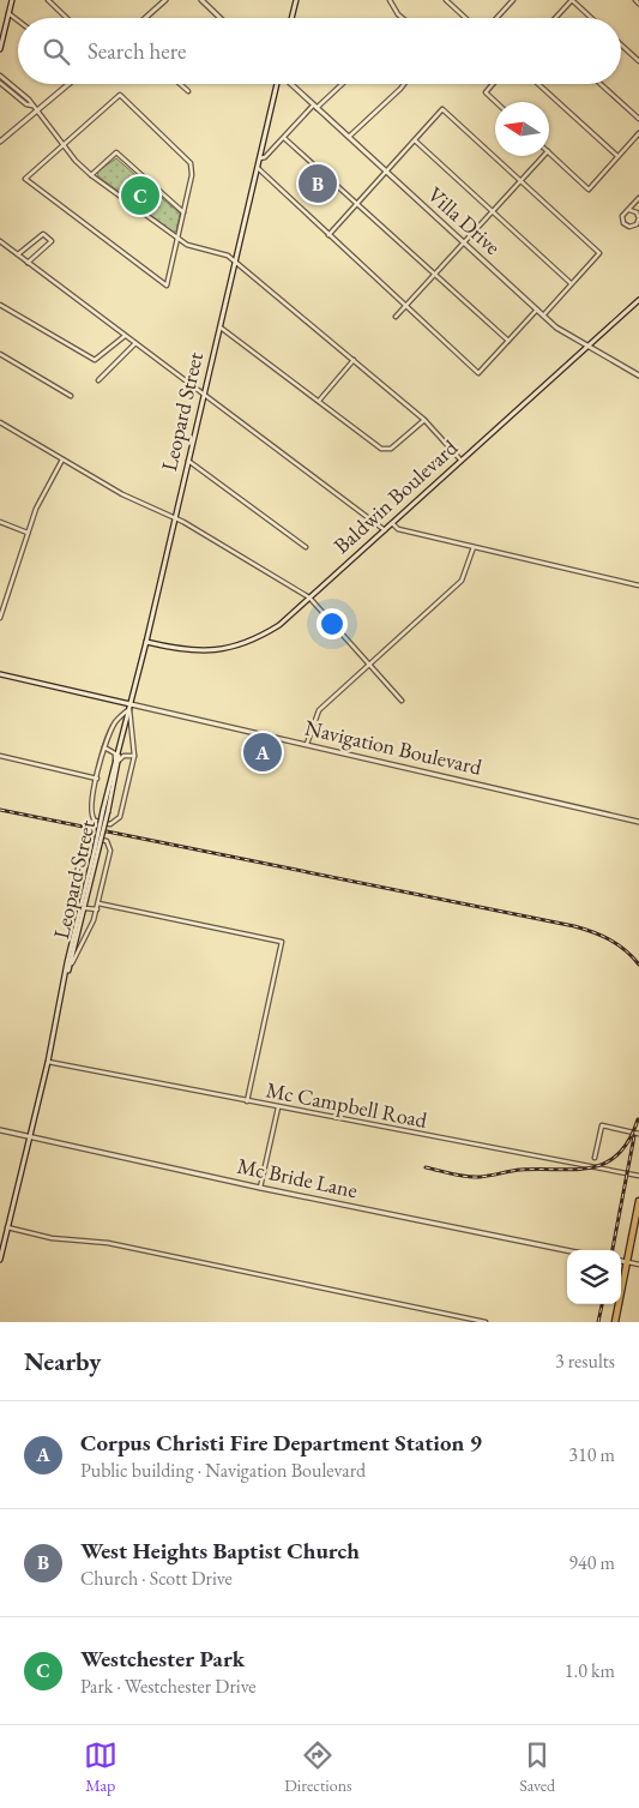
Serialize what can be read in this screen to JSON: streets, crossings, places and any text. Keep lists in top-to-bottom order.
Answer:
{
  "streets": {
    "main road": [
      "Villa Drive",
      "Leopard Street",
      "Baldwin Boulevard",
      "Navigation Boulevard",
      "Mc Bride Lane"
    ],
    "street": ["Mc Campbell Road"]
  },
  "crossings": [
    ["Villa Drive", "Baldwin Boulevard"],
    ["Leopard Street", "Baldwin Boulevard"],
    ["Leopard Street", "Navigation Boulevard"],
    ["Leopard Street", "Mc Campbell Road"],
    ["Leopard Street", "Mc Bride Lane"]
  ],
  "north": "left",
  "page": {
    "search": "Search here",
    "pins": ["B", "C", "A"],
    "heading": ["Nearby", "3 results"],
    "list": [
      {
        "mark": "A",
        "name": "Corpus Christi Fire Department Station 9",
        "note": "Public building · Navigation Boulevard",
        "value": "310 m"
      },
      {
        "mark": "B",
        "name": "West Heights Baptist Church",
        "note": "Church · Scott Drive",
        "value": "940 m"
      },
      {
        "mark": "C",
        "name": "Westchester Park",
        "note": "Park · Westchester Drive",
        "value": "1.0 km"
      }
    ],
    "nav": ["Map", "Directions", "Saved"]
  }
}
